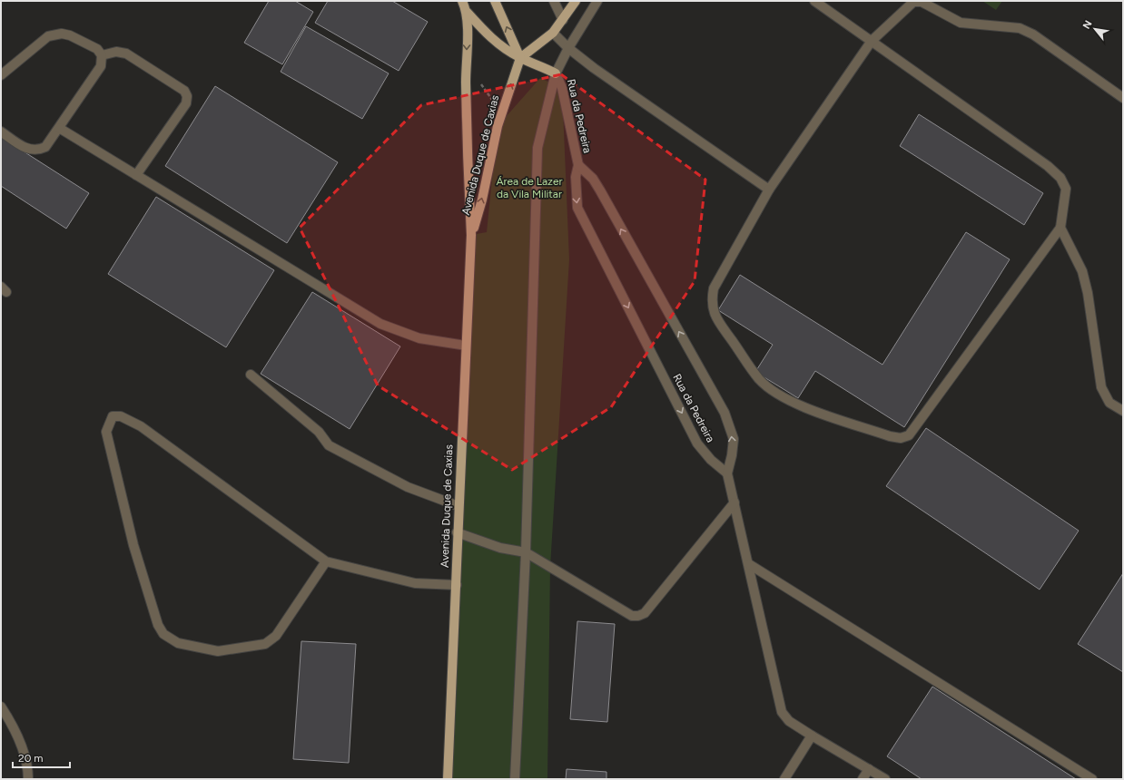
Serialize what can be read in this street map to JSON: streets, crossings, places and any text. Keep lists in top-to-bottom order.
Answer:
{
  "streets": {
    "main road": ["Avenida Duque de Caxias"],
    "lane": ["Rua da Pedreira"]
  },
  "parks": ["Área de Lazer da Vila Militar"],
  "scale_bar": "20 m",
  "north": "top left"
}
